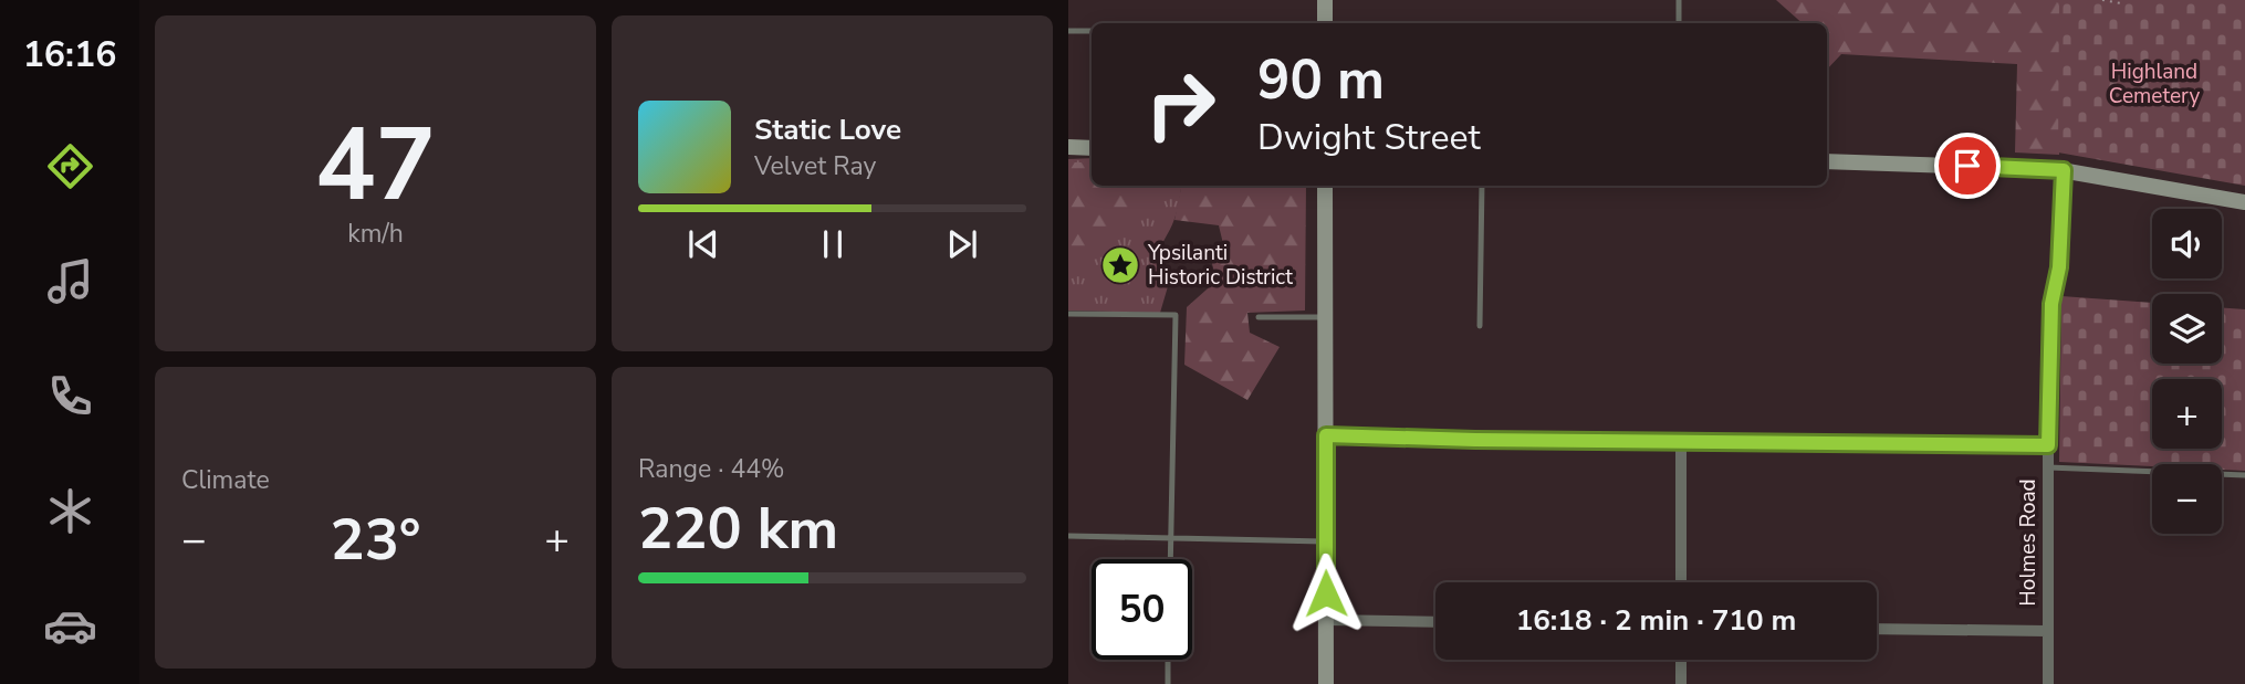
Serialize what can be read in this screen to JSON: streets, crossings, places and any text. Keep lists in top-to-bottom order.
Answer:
{
  "streets": {
    "street": ["Holmes Road"]
  },
  "parks": ["Highland Cemetery"],
  "places": {
    "place": ["Ypsilanti Historic District"]
  },
  "page": {
    "tabs": "16:16",
    "tile": [
      ["47", "km/h"],
      "Climate",
      ["Range · 44%", "220 km"]
    ],
    "turn": ["90 m", "Dwight Street"],
    "song": ["Static Love", "Velvet Ray"],
    "map_buttons": ["+", "−"],
    "heat": ["−", "23°", "+"],
    "limit": "50",
    "trip": "16:18 · 2 min · 710 m"
  }
}
